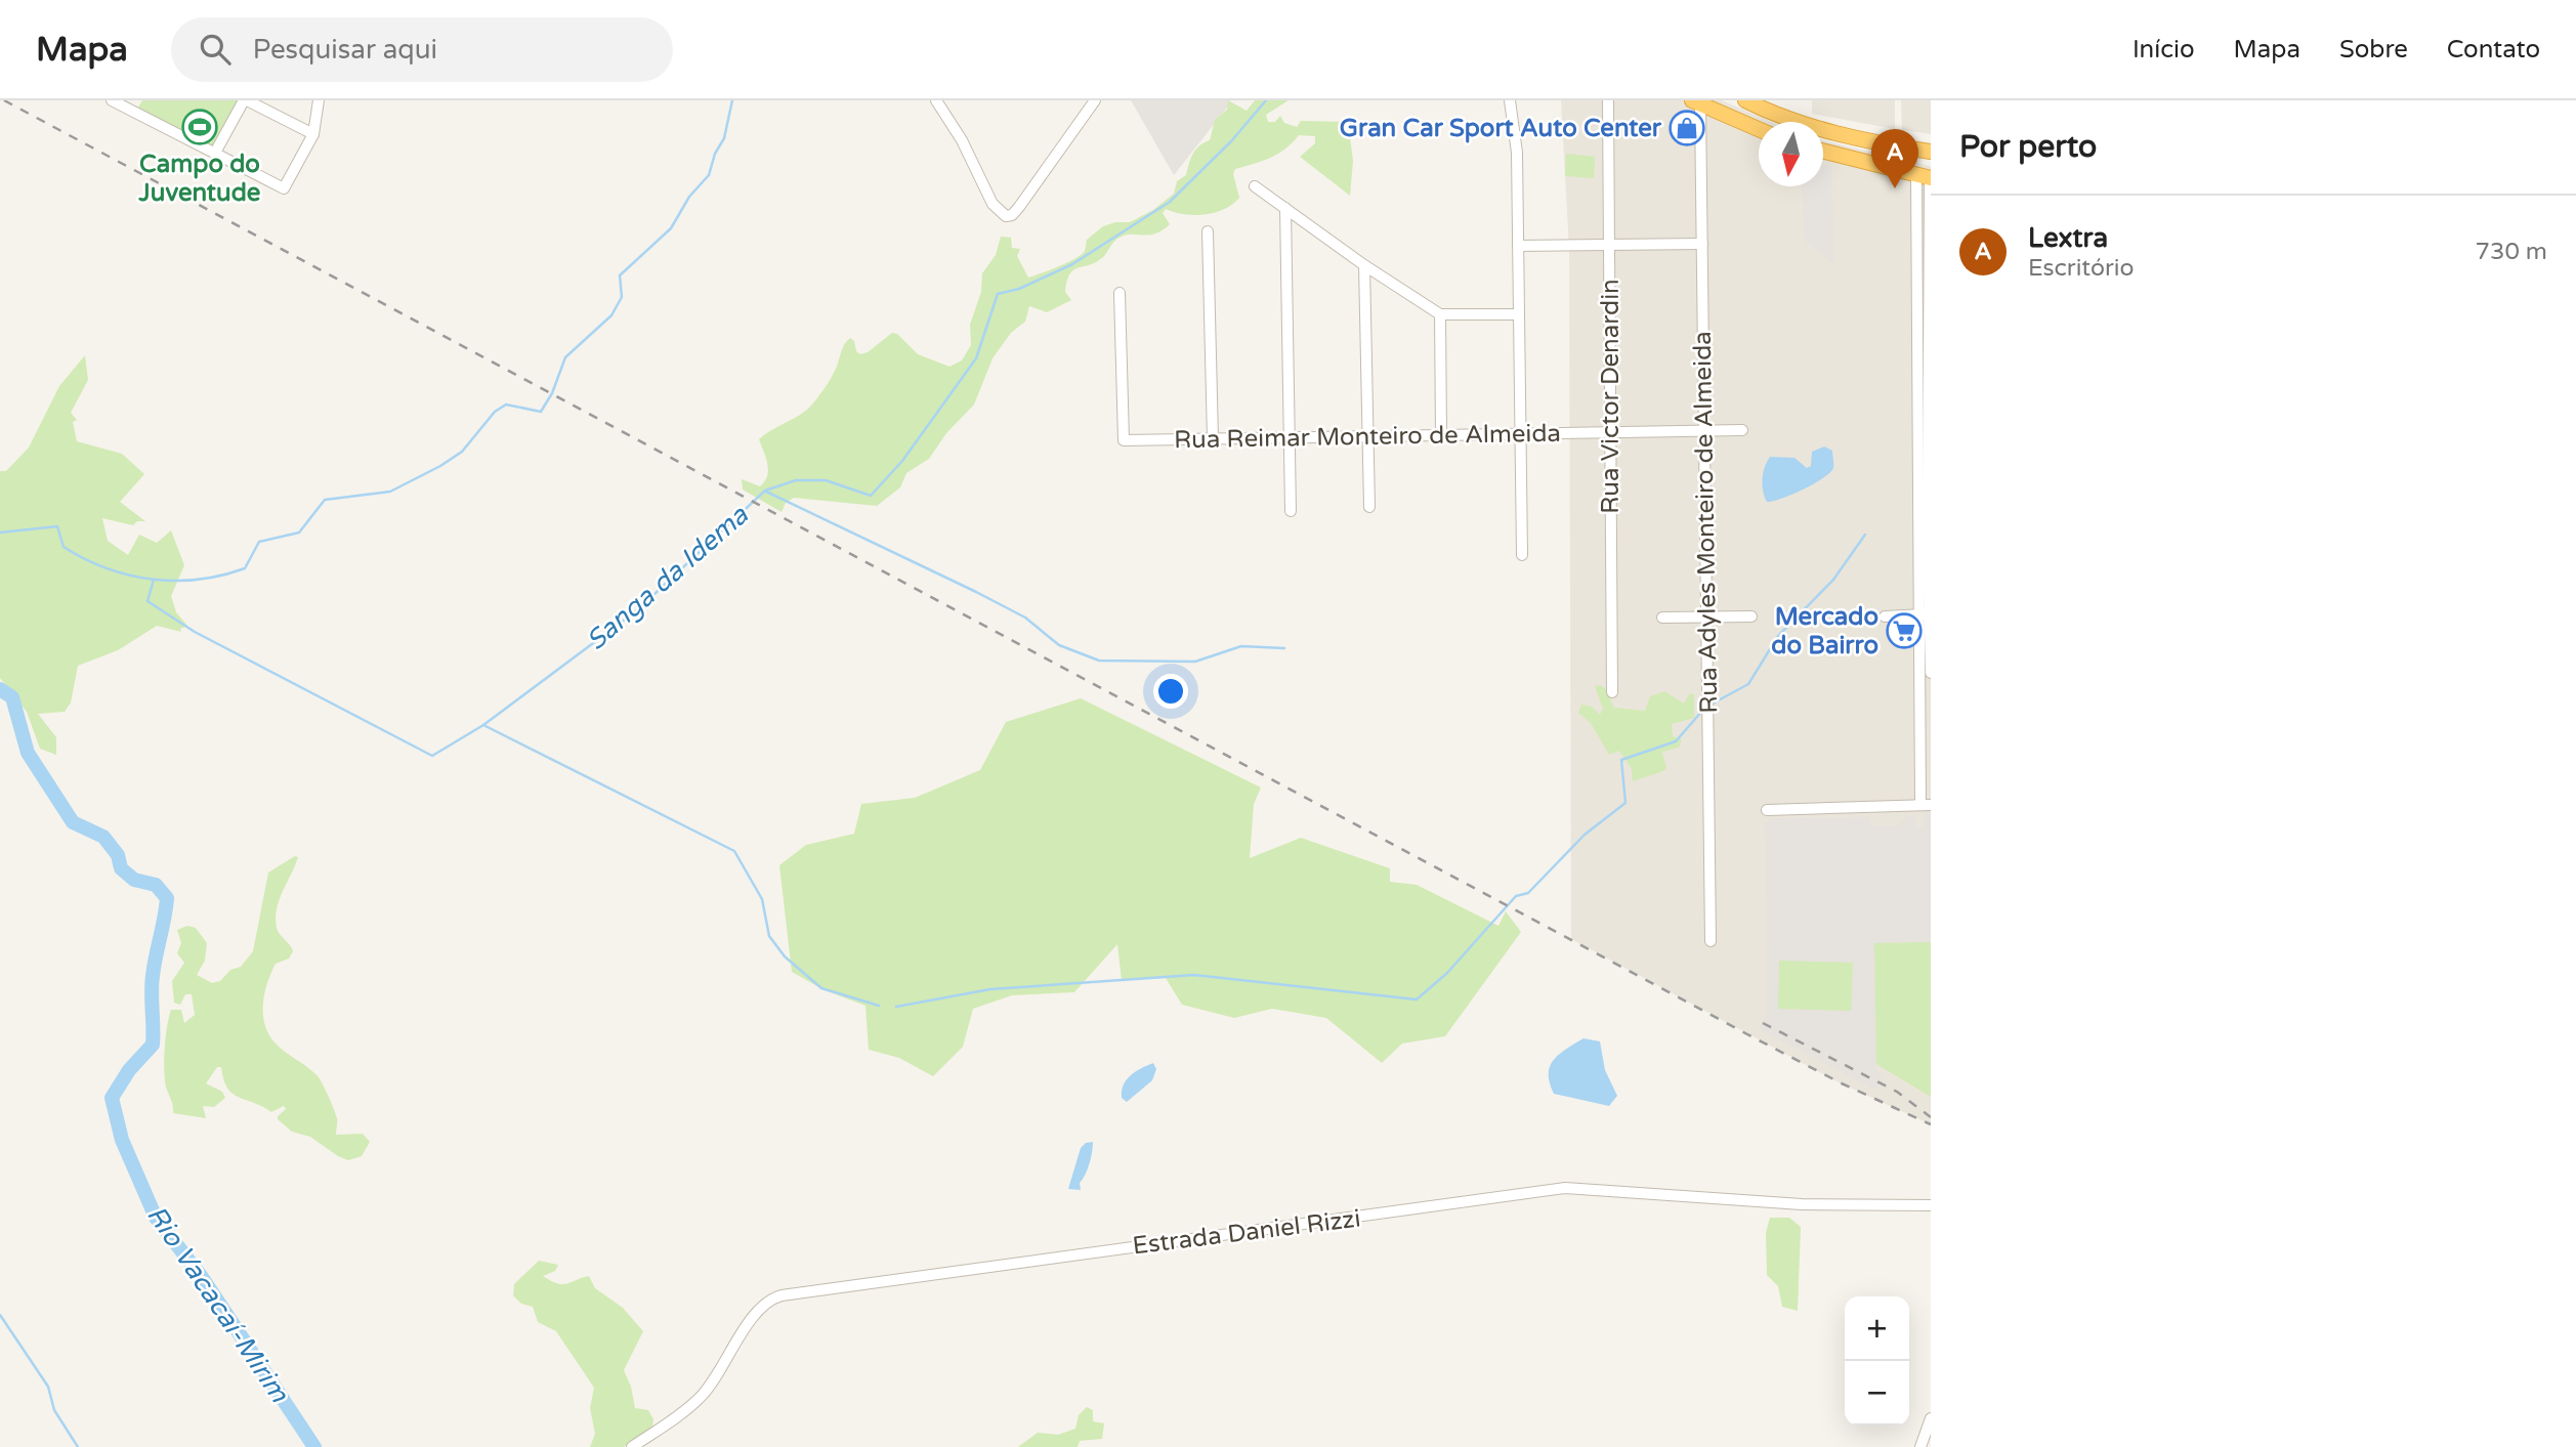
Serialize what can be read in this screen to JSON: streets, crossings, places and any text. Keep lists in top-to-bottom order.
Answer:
{
  "streets": {
    "street": [
      "Rua Victor Denardin",
      "Rua Reimar Monteiro de Almeida",
      "Rua Adyles Monteiro de Almeida",
      "Estrada Daniel Rizzi"
    ]
  },
  "crossings": [
    ["Rua Victor Denardin", "Rua Reimar Monteiro de Almeida"],
    ["Rua Reimar Monteiro de Almeida", "Rua Adyles Monteiro de Almeida"]
  ],
  "water": ["Sanga da Idema", "Rio Vacacaí-Mirim"],
  "places": {
    "sports": ["Campo do Juventude"],
    "shop": ["Gran Car Sport Auto Center"],
    "supermarket": ["Mercado do Bairro"]
  },
  "north": "bottom",
  "page": {
    "header": "Mapa",
    "search": "Pesquisar aqui",
    "nav": [
      "Início",
      "Mapa",
      "Sobre",
      "Contato"
    ],
    "heading": "Por perto",
    "pins": "A",
    "list": [
      {
        "mark": "A",
        "name": "Lextra",
        "note": "Escritório",
        "value": "730 m"
      }
    ],
    "map_buttons": ["+", "−"]
  }
}
